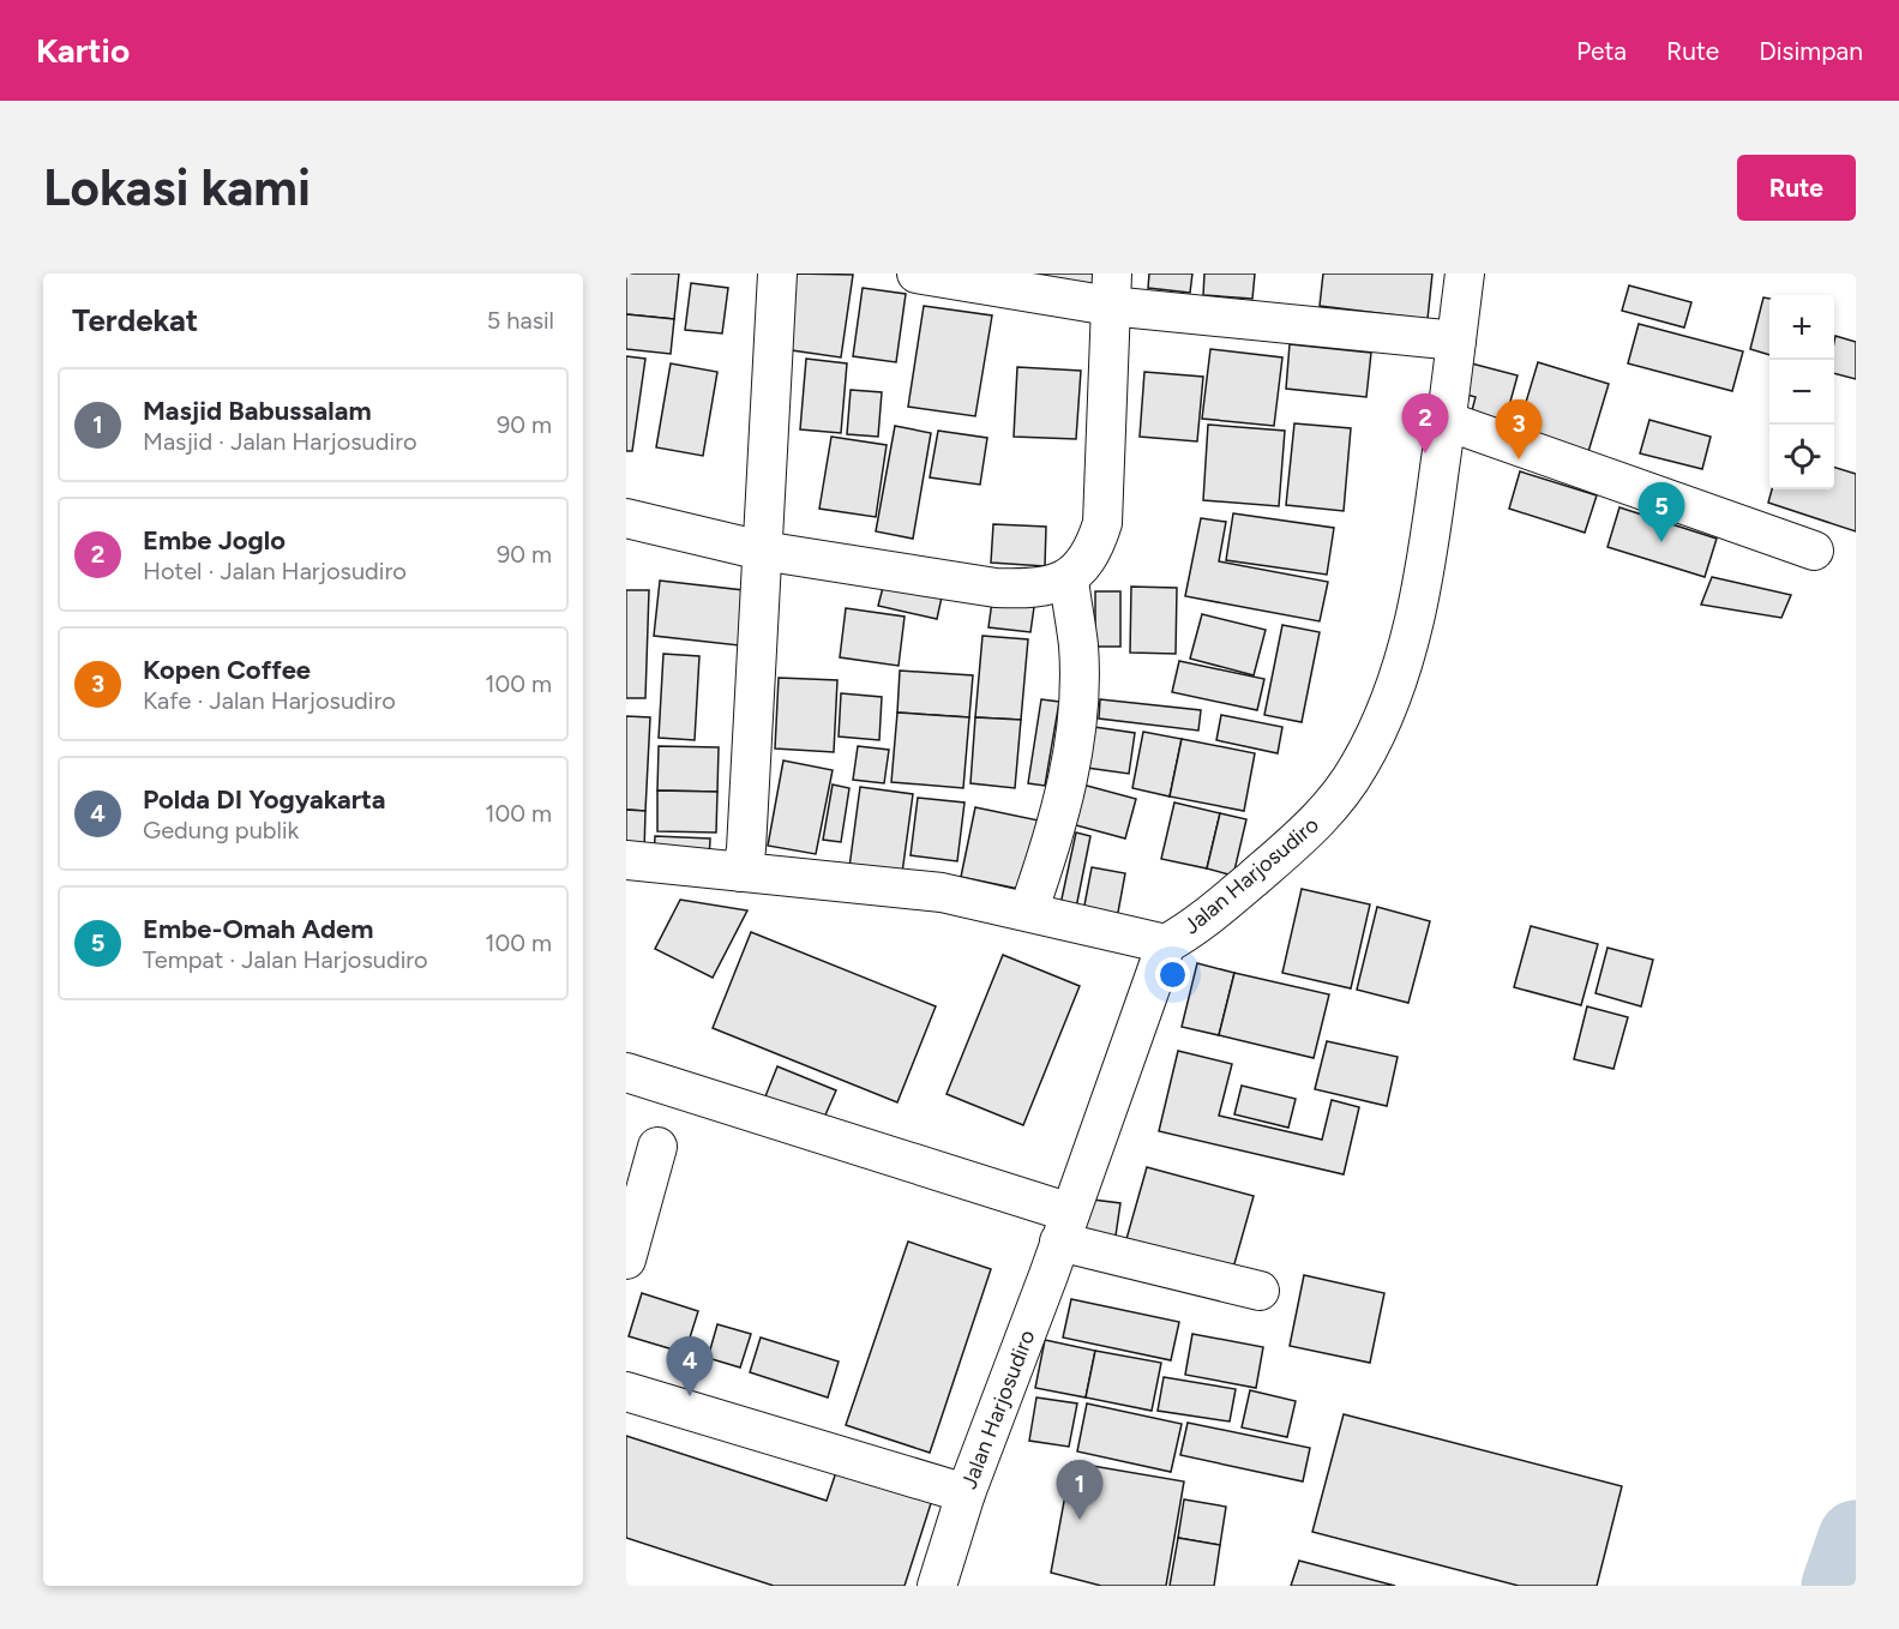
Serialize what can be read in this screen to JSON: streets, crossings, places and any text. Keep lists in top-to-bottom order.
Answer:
{
  "streets": {
    "street": ["Jalan Harjosudiro"]
  },
  "page": {
    "header": "Kartio",
    "nav": ["Peta", "Rute", "Disimpan"],
    "buttons": "Rute",
    "title": "Lokasi kami",
    "heading": ["Terdekat", "5 hasil"],
    "map_buttons": ["+", "−"],
    "list": [
      {
        "mark": "1",
        "name": "Masjid Babussalam",
        "note": "Masjid · Jalan Harjosudiro",
        "value": "90 m"
      },
      {
        "mark": "2",
        "name": "Embe Joglo",
        "note": "Hotel · Jalan Harjosudiro",
        "value": "90 m"
      },
      {
        "mark": "3",
        "name": "Kopen Coffee",
        "note": "Kafe · Jalan Harjosudiro",
        "value": "100 m"
      },
      {
        "mark": "4",
        "name": "Polda DI Yogyakarta",
        "note": "Gedung publik",
        "value": "100 m"
      },
      {
        "mark": "5",
        "name": "Embe-Omah Adem",
        "note": "Tempat · Jalan Harjosudiro",
        "value": "100 m"
      }
    ],
    "pins": [
      "2",
      "3",
      "5",
      "4",
      "1"
    ]
  }
}
